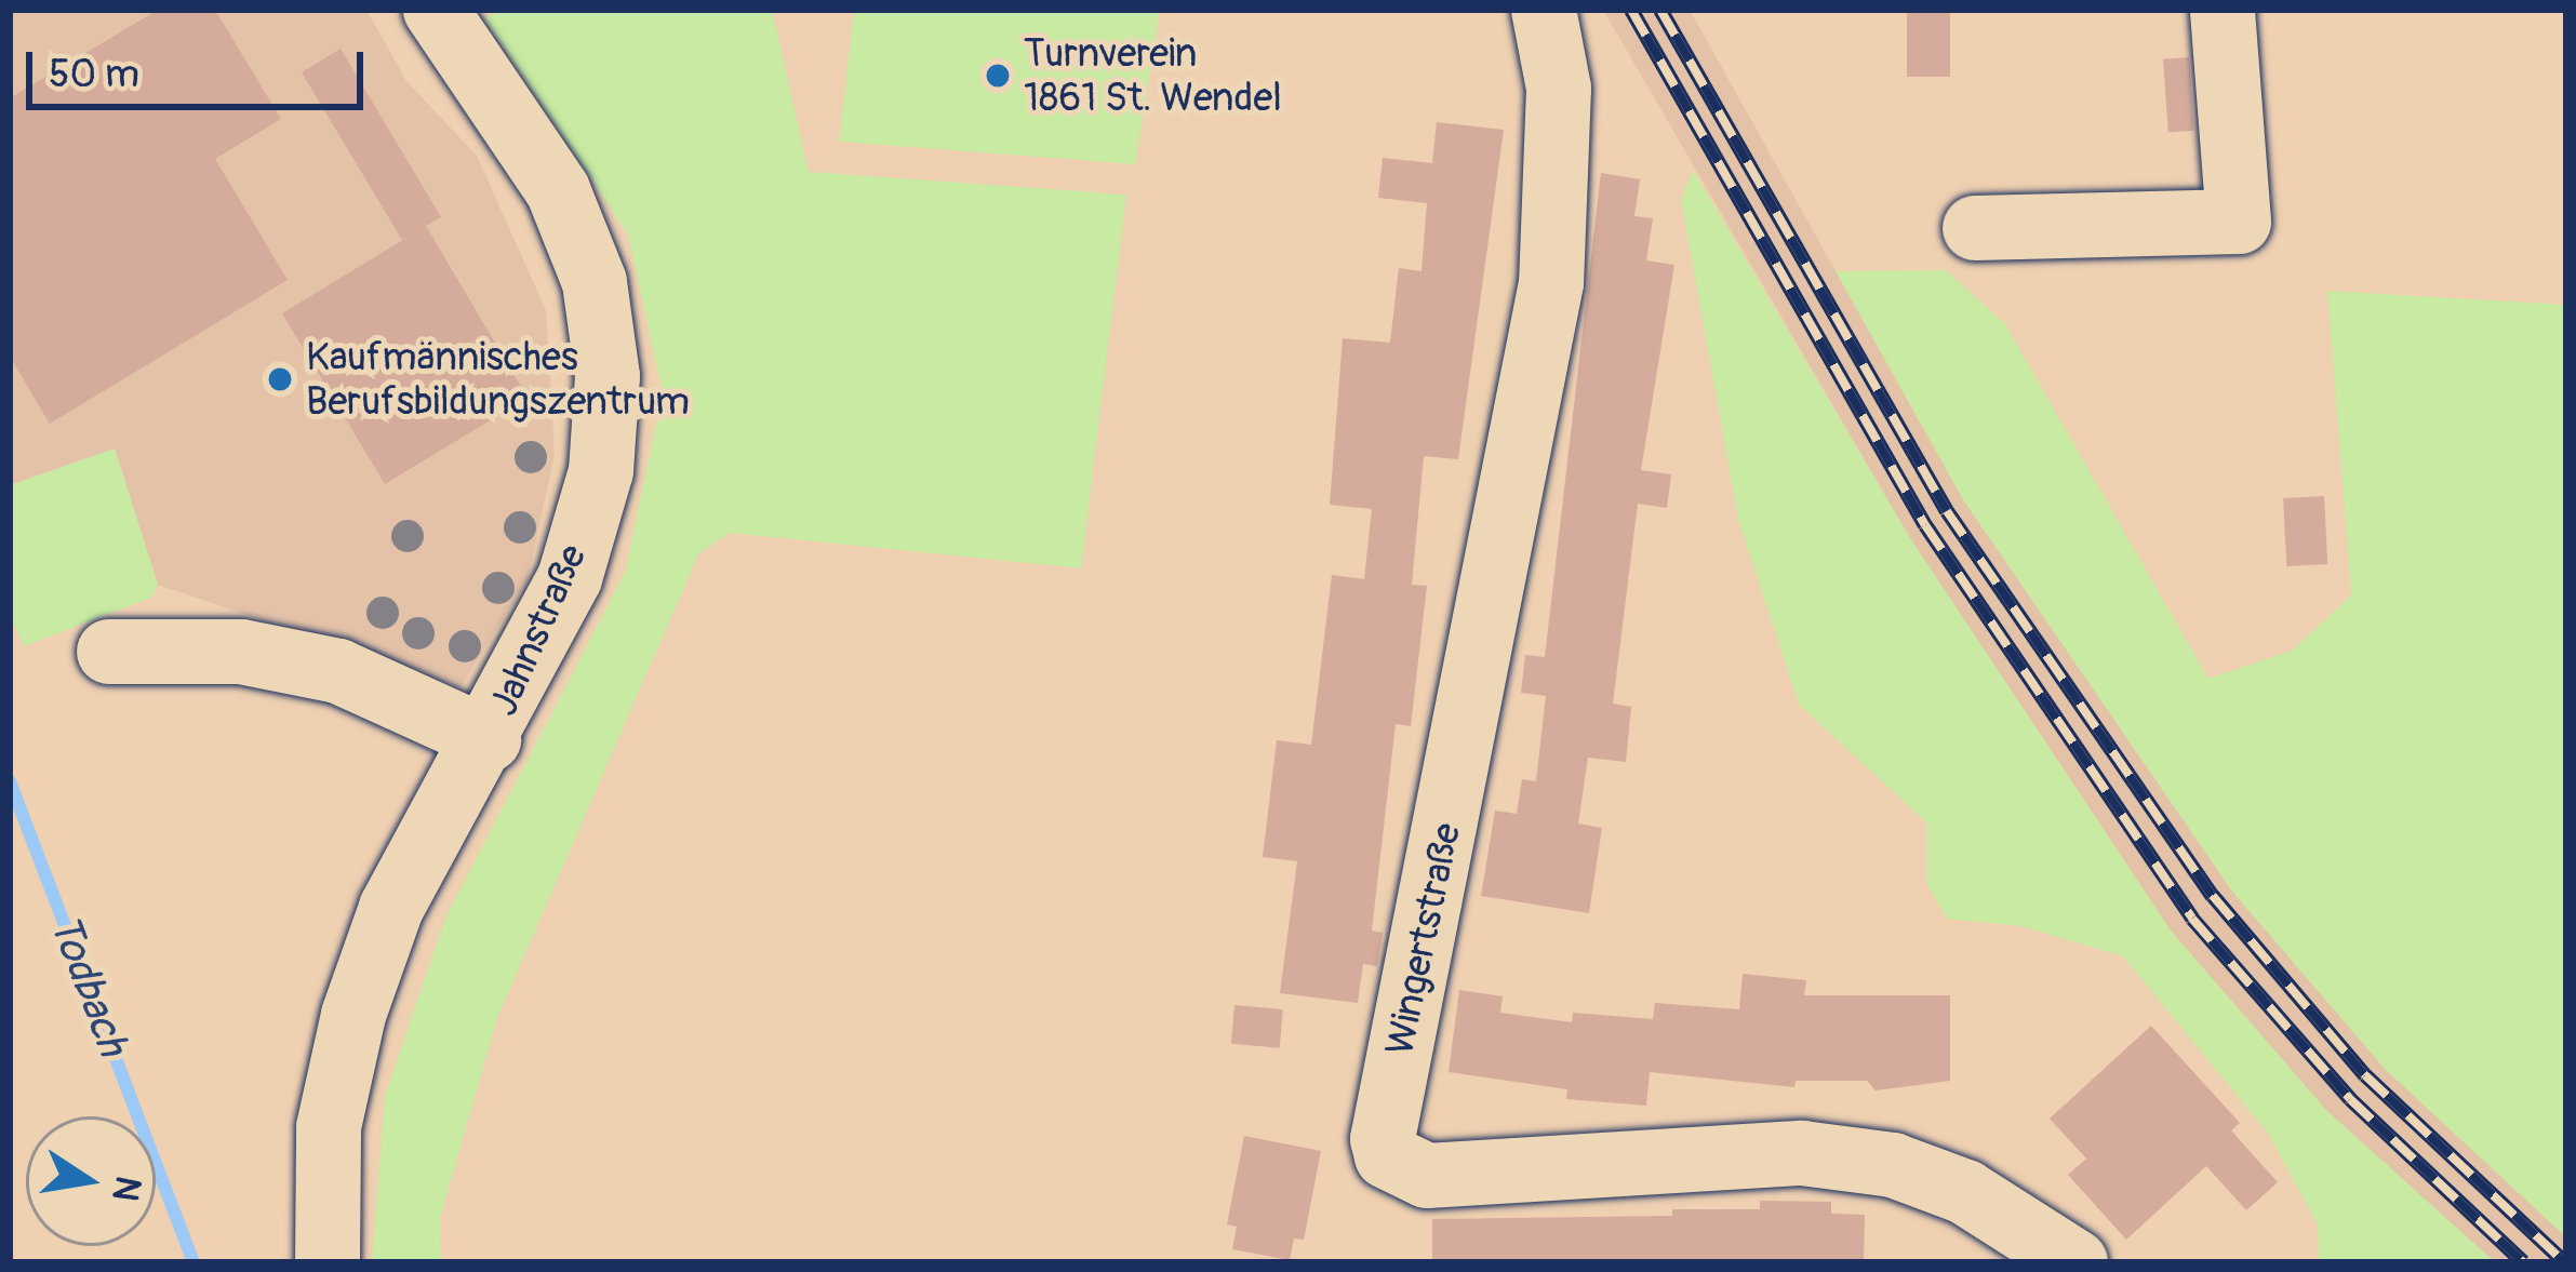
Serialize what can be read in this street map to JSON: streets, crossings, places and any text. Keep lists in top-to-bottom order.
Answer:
{
  "streets": {
    "street": ["Jahnstraße", "Wingertstraße"]
  },
  "water": ["Todbach"],
  "places": ["Turnverein 1861 St. Wendel", "Kaufmännisches Berufsbildungszentrum"],
  "scale_bar": "50 m",
  "north": "right"
}
